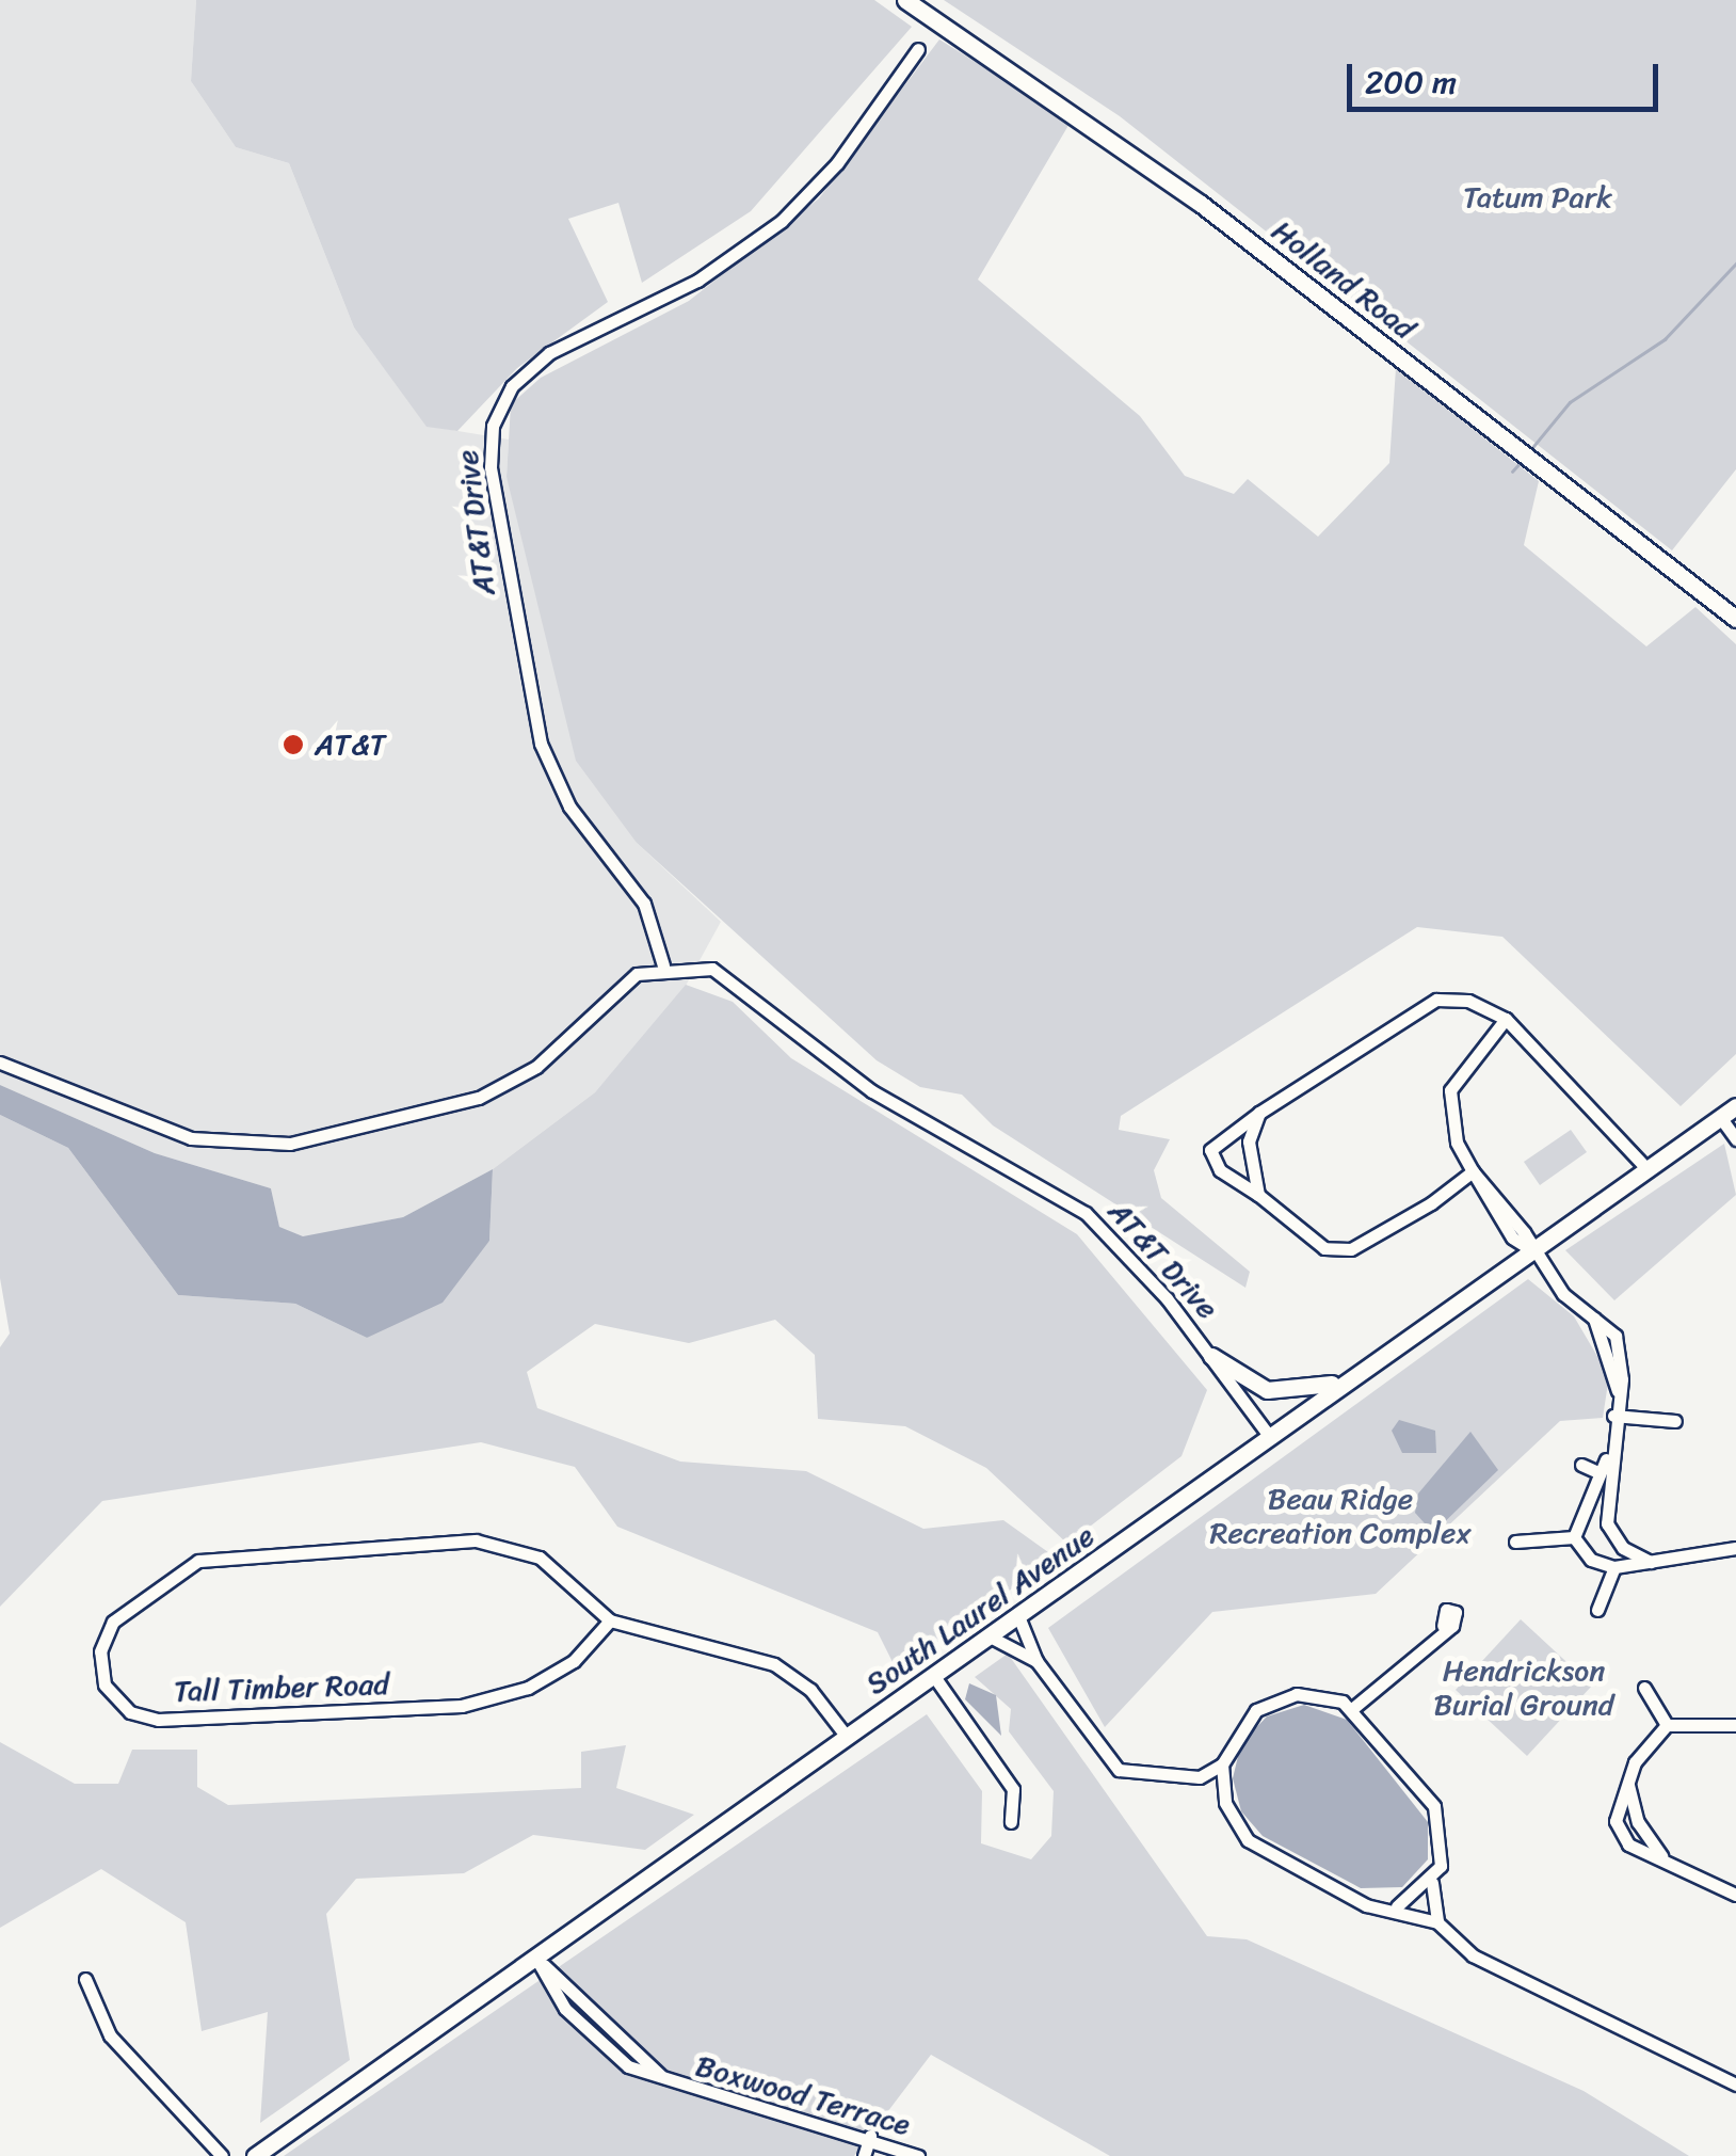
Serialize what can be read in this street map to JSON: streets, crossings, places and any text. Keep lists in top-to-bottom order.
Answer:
{
  "streets": {
    "main road": ["Holland Road", "South Laurel Avenue"],
    "street": ["AT&T Drive", "Tall Timber Road", "Boxwood Terrace"]
  },
  "crossings": [
    ["AT&T Drive", "South Laurel Avenue"],
    ["South Laurel Avenue", "Tall Timber Road"],
    ["South Laurel Avenue", "Boxwood Terrace"]
  ],
  "parks": ["Tatum Park", "Beau Ridge Recreation Complex", "Hendrickson Burial Ground"],
  "places": ["AT&T"],
  "scale_bar": "200 m"
}
